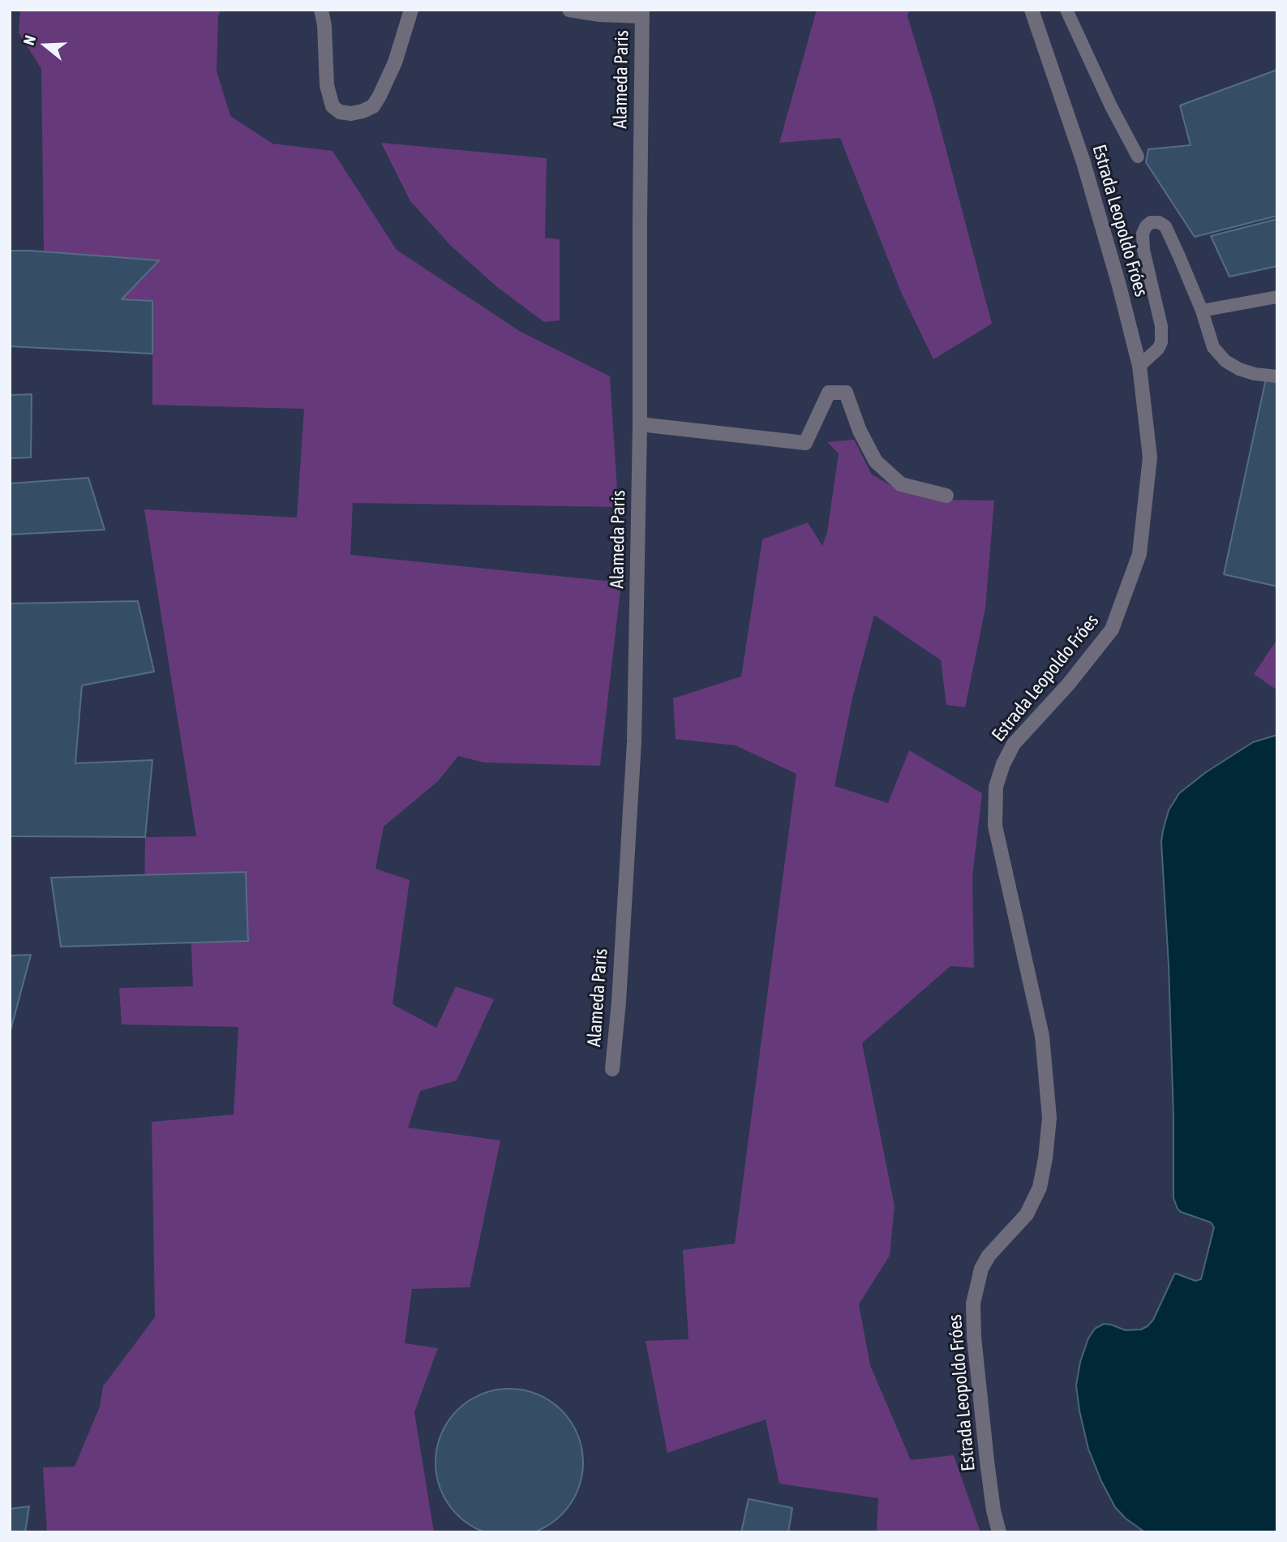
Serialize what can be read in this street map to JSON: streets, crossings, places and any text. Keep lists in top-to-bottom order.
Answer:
{
  "streets": {
    "street": ["Alameda Paris", "Estrada Leopoldo Fróes"]
  },
  "north": "left"
}
